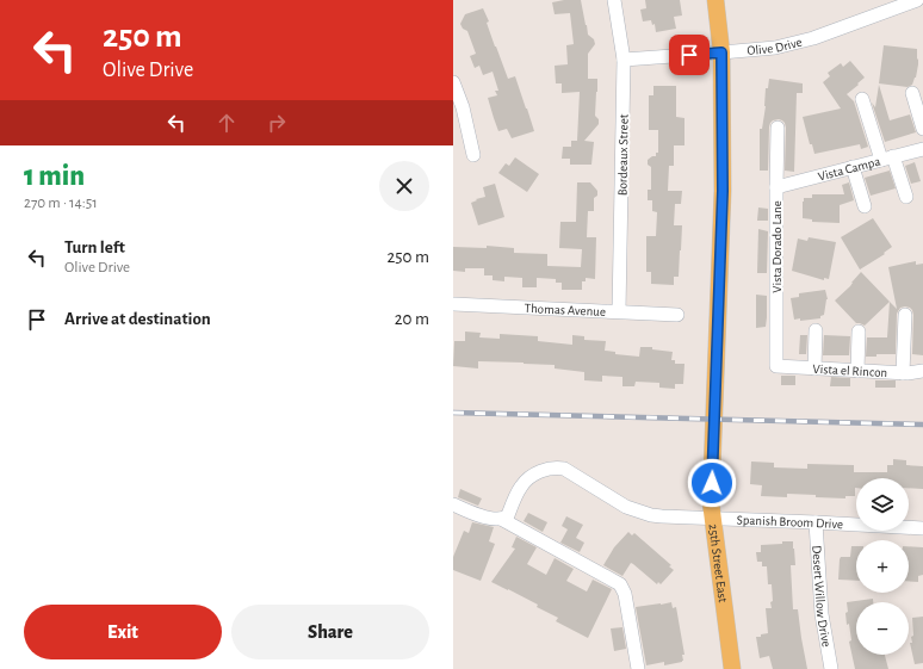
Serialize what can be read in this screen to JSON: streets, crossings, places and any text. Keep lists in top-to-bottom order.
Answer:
{
  "streets": {
    "main road": ["25th Street East"],
    "street": [
      "Olive Drive",
      "Bordeaux Street",
      "Vista Campa",
      "Vista Dorado Lane",
      "Thomas Avenue",
      "Vista el Rincon",
      "Spanish Broom Drive",
      "Desert Willow Drive"
    ]
  },
  "crossings": [
    ["Olive Drive", "Bordeaux Street"],
    ["Olive Drive", "25th Street East"],
    ["Bordeaux Street", "Thomas Avenue"],
    ["Vista Campa", "Vista Dorado Lane"],
    ["Vista Dorado Lane", "Vista el Rincon"],
    ["Spanish Broom Drive", "25th Street East"],
    ["Spanish Broom Drive", "Desert Willow Drive"]
  ],
  "page": {
    "turn": ["250 m", "Olive Drive"],
    "heading": ["1 min", "270 m · 14:51"],
    "list": [
      {
        "name": "Turn left",
        "note": "Olive Drive",
        "value": "250 m"
      },
      {
        "name": "Arrive at destination",
        "value": "20 m"
      }
    ],
    "map_buttons": ["+", "−"],
    "buttons": ["Exit", "Share"]
  }
}
